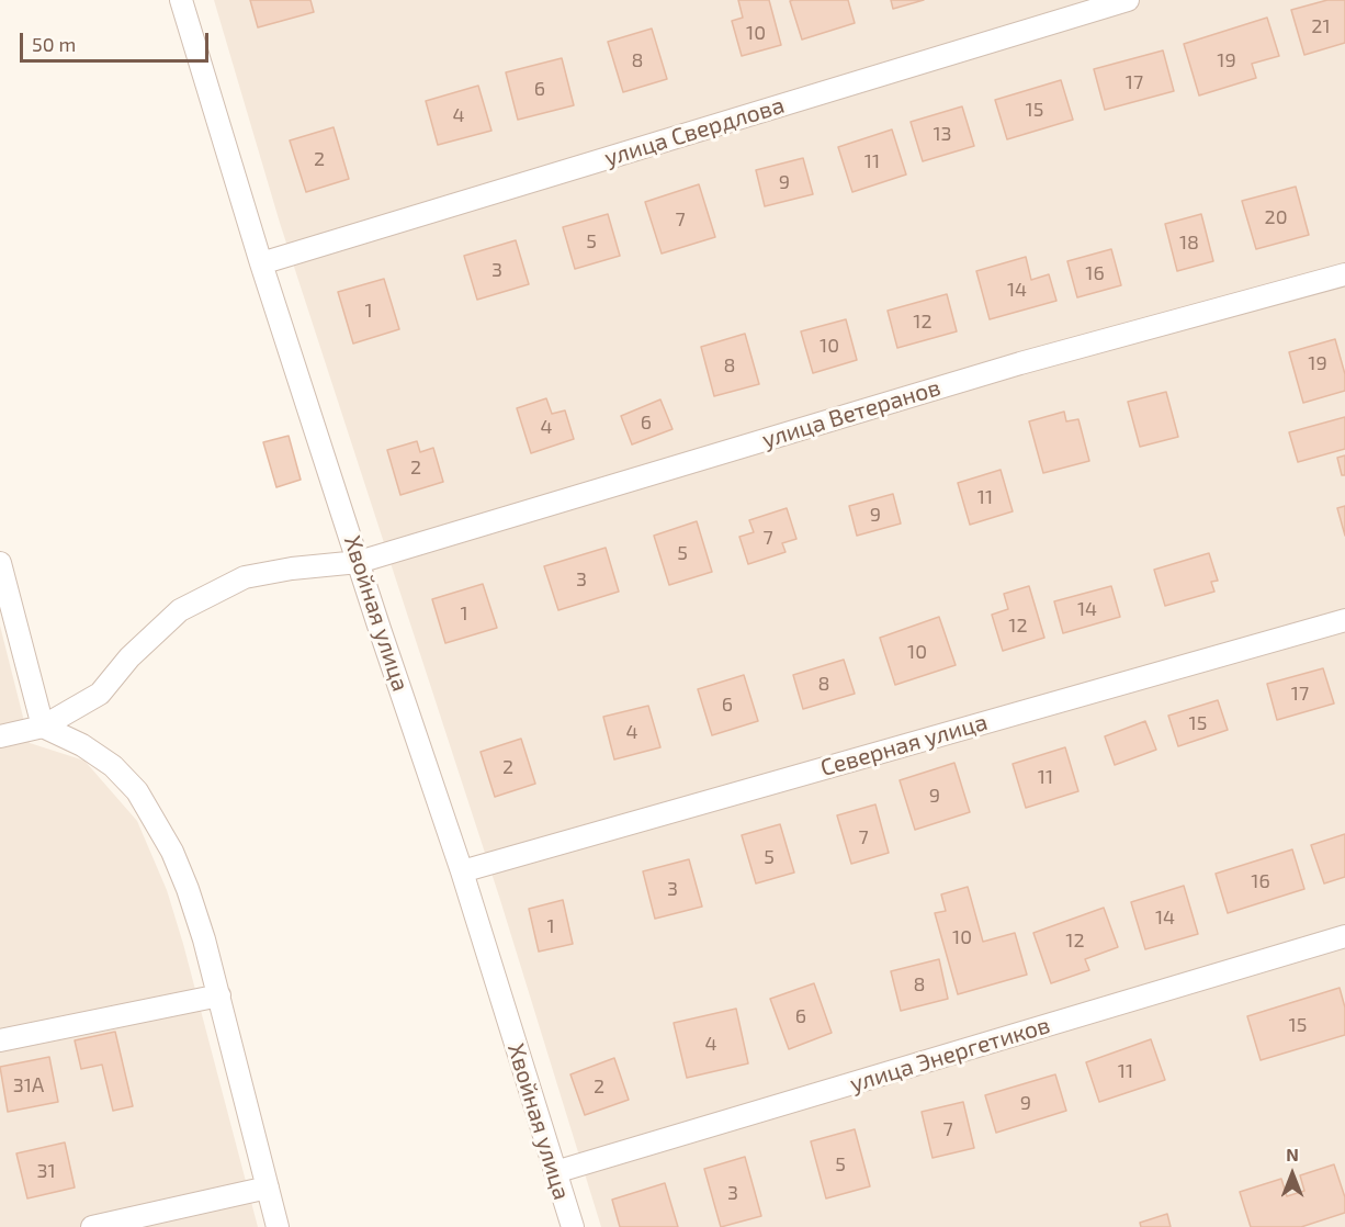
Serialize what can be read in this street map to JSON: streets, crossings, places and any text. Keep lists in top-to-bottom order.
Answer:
{
  "streets": {
    "street": [
      "улица Свердлова",
      "улица Ветеранов",
      "Хвойная улица",
      "Северная улица",
      "улица Энергетиков"
    ]
  },
  "crossings": [
    ["улица Свердлова", "Хвойная улица"],
    ["улица Ветеранов", "Хвойная улица"],
    ["Хвойная улица", "Северная улица"],
    ["Хвойная улица", "улица Энергетиков"]
  ],
  "house_numbers": [
    "21",
    "10",
    "8",
    "19",
    "17",
    "6",
    "15",
    "4",
    "13",
    "2",
    "11",
    "9",
    "20",
    "7",
    "5",
    "18",
    "3",
    "16",
    "14",
    "1",
    "12",
    "10",
    "19",
    "8",
    "6",
    "4",
    "2",
    "11",
    "9",
    "7",
    "5",
    "3",
    "14",
    "1",
    "12",
    "10",
    "8",
    "17",
    "6",
    "15",
    "4",
    "2",
    "11",
    "9",
    "7",
    "5",
    "16",
    "3",
    "14",
    "1",
    "10",
    "12",
    "8",
    "6",
    "15",
    "4",
    "11",
    "31А",
    "2",
    "9",
    "7",
    "5",
    "31",
    "3"
  ],
  "scale_bar": "50 m",
  "north": "top"
}
